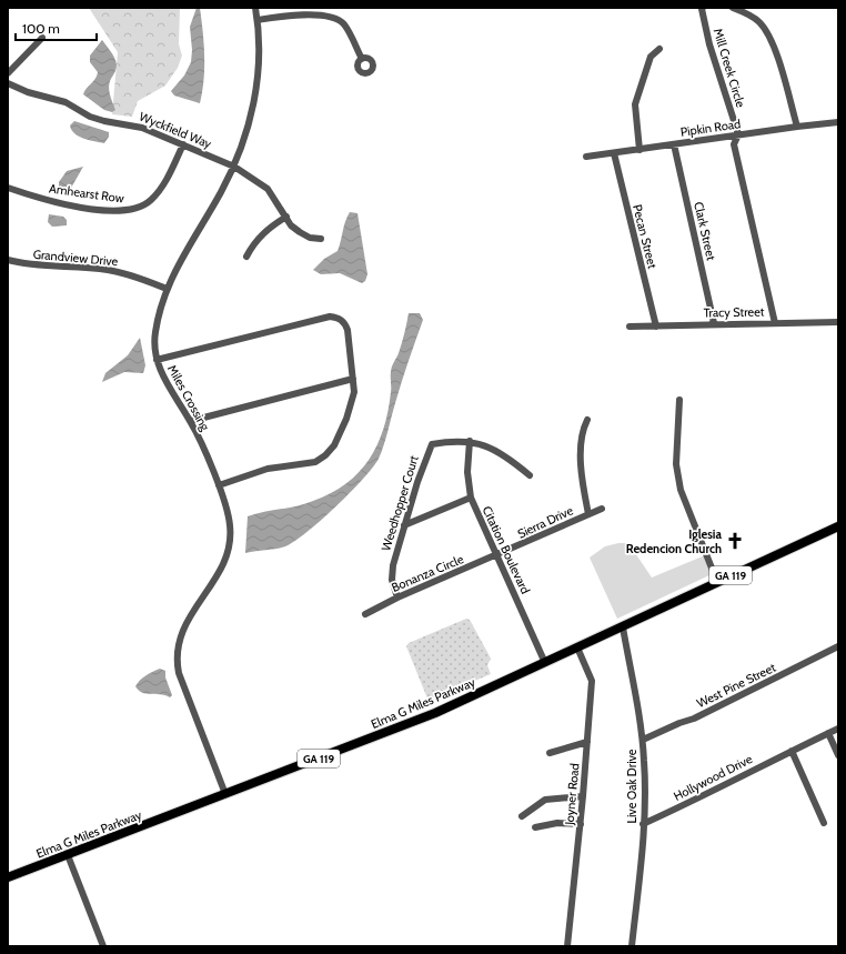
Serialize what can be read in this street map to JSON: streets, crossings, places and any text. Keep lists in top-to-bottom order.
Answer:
{
  "streets": {
    "main road": ["GA 119", "Elma G Miles Parkway"],
    "street": [
      "Mill Creek Circle",
      "Pipkin Road",
      "Wyckfield Way",
      "Amhearst Row",
      "Clark Street",
      "Pecan Street",
      "Grandview Drive",
      "Tracy Street",
      "Miles Crossing",
      "Weedhopper Court",
      "Sierra Drive",
      "Citation Boulevard",
      "Bonanza Circle",
      "West Pine Street",
      "Hollywood Drive",
      "Live Oak Drive",
      "Joyner Road"
    ]
  },
  "crossings": [
    ["Mill Creek Circle", "Pipkin Road"],
    ["Mill Creek Circle", "Tracy Street"],
    ["Pipkin Road", "Clark Street"],
    ["Pipkin Road", "Pecan Street"],
    ["Wyckfield Way", "Amhearst Row"],
    ["Wyckfield Way", "Miles Crossing"],
    ["Clark Street", "Tracy Street"],
    ["Pecan Street", "Tracy Street"],
    ["Grandview Drive", "Miles Crossing"],
    ["Miles Crossing", "Elma G Miles Parkway"],
    ["Weedhopper Court", "Citation Boulevard"],
    ["Weedhopper Court", "Bonanza Circle"],
    ["Sierra Drive", "Citation Boulevard"],
    ["Sierra Drive", "Bonanza Circle"],
    ["Citation Boulevard", "Bonanza Circle"],
    ["Citation Boulevard", "Elma G Miles Parkway"],
    ["West Pine Street", "Live Oak Drive"],
    ["Elma G Miles Parkway", "Live Oak Drive"],
    ["Elma G Miles Parkway", "Joyner Road"],
    ["Hollywood Drive", "Live Oak Drive"]
  ],
  "places": {
    "church": ["Iglesia Redencion Church"]
  },
  "scale_bar": "100 m"
}
